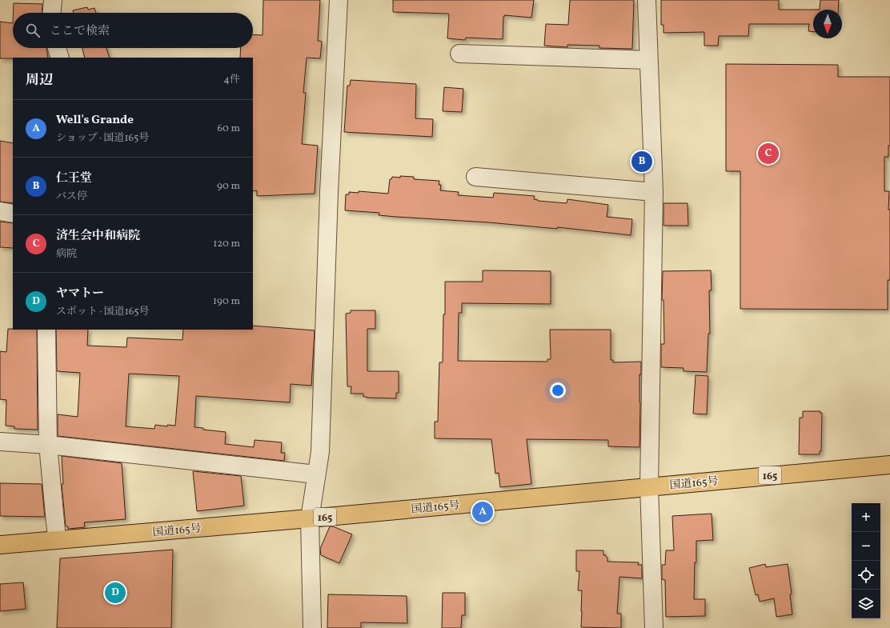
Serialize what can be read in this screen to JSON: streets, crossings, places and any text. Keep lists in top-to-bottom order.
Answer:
{
  "streets": {
    "highway": ["165", "国道165号"]
  },
  "north": "bottom",
  "page": {
    "search": "ここで検索",
    "heading": ["周辺", "4件"],
    "list": [
      {
        "mark": "A",
        "name": "Well's Grande",
        "note": "ショップ · 国道165号",
        "value": "60 m"
      },
      {
        "mark": "B",
        "name": "仁王堂",
        "note": "バス停",
        "value": "90 m"
      },
      {
        "mark": "C",
        "name": "済生会中和病院",
        "note": "病院",
        "value": "120 m"
      },
      {
        "mark": "D",
        "name": "ヤマトー",
        "note": "スポット · 国道165号",
        "value": "190 m"
      }
    ],
    "pins": [
      "C",
      "B",
      "A",
      "D"
    ],
    "map_buttons": ["+", "−"]
  }
}
